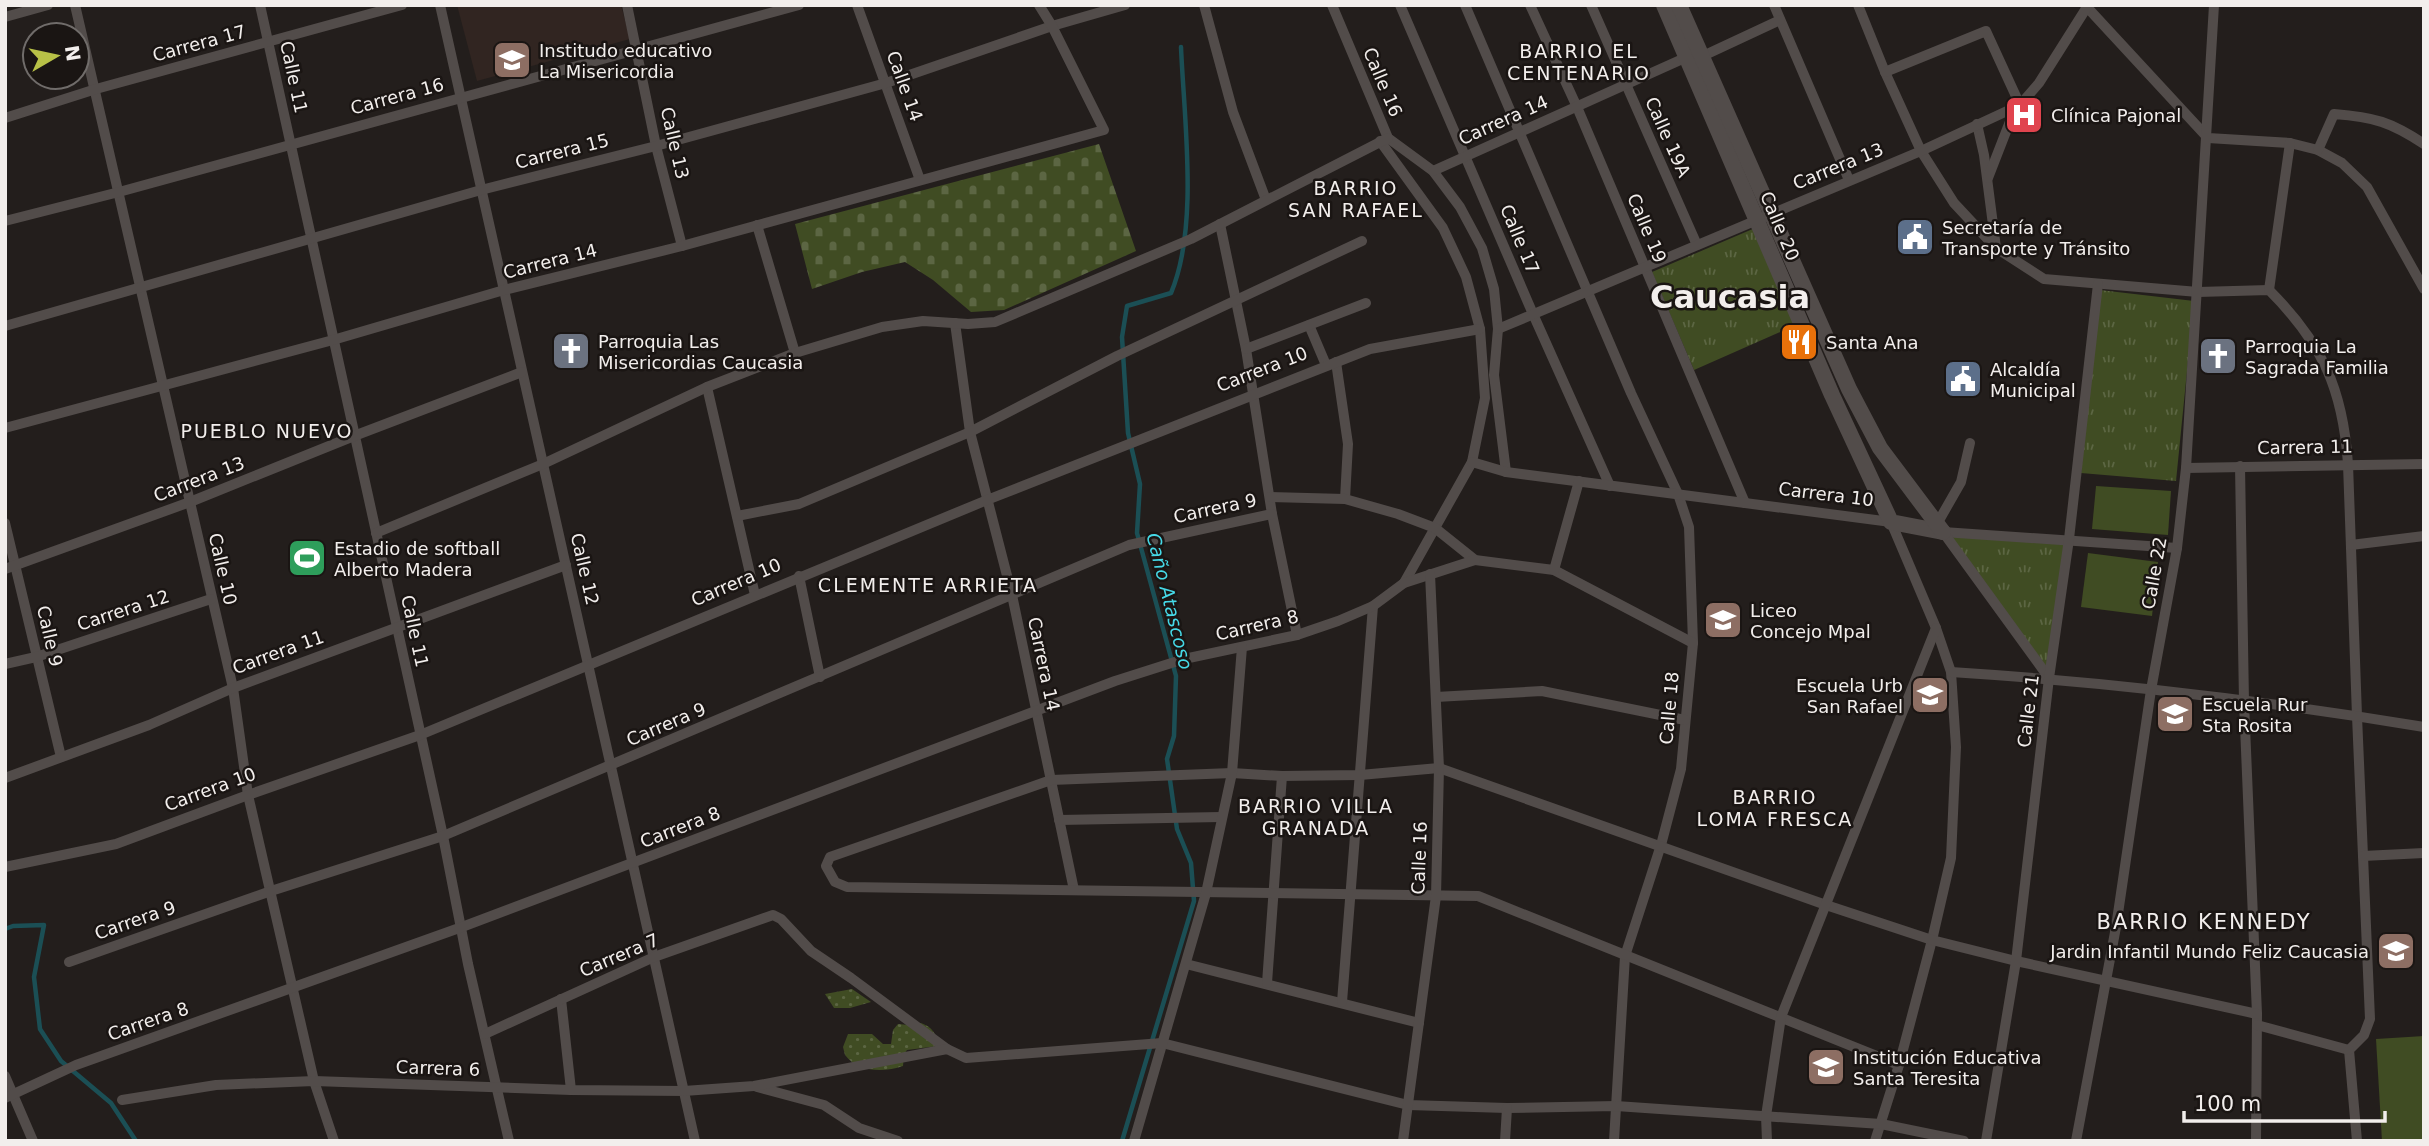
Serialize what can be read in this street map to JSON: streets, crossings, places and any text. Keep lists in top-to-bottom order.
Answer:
{
  "streets": {
    "street": [
      "Carrera 17",
      "Calle 11",
      "Calle 16",
      "Calle 14",
      "Carrera 16",
      "Carrera 14",
      "Calle 19A",
      "Calle 13",
      "Carrera 15",
      "Carrera 13",
      "Calle 20",
      "Calle 19",
      "Calle 17",
      "Carrera 10",
      "Carrera 11",
      "Carrera 9",
      "Calle 10",
      "Calle 12",
      "Calle 22",
      "Carrera 12",
      "Carrera 8",
      "Calle 9",
      "Calle 18",
      "Calle 21",
      "Carrera 7",
      "Carrera 6"
    ]
  },
  "crossings": [
    ["Carrera 17", "Calle 11"],
    ["Carrera 17", "Calle 10"],
    ["Calle 11", "Carrera 16"],
    ["Calle 11", "Carrera 14"],
    ["Calle 11", "Carrera 15"],
    ["Calle 11", "Carrera 13"],
    ["Calle 11", "Carrera 10"],
    ["Calle 11", "Carrera 11"],
    ["Calle 11", "Carrera 9"],
    ["Calle 11", "Carrera 8"],
    ["Calle 11", "Carrera 7"],
    ["Calle 11", "Carrera 6"],
    ["Calle 16", "Carrera 14"],
    ["Calle 16", "Carrera 13"],
    ["Calle 16", "Carrera 10"],
    ["Calle 16", "Carrera 9"],
    ["Calle 16", "Carrera 8"],
    ["Calle 14", "Carrera 14"],
    ["Calle 14", "Carrera 15"],
    ["Carrera 16", "Calle 13"],
    ["Carrera 16", "Calle 10"],
    ["Carrera 16", "Calle 12"],
    ["Carrera 14", "Calle 19A"],
    ["Carrera 14", "Calle 13"],
    ["Carrera 14", "Carrera 15"],
    ["Carrera 14", "Calle 20"],
    ["Carrera 14", "Calle 19"],
    ["Carrera 14", "Calle 17"],
    ["Carrera 14", "Carrera 10"],
    ["Carrera 14", "Carrera 9"],
    ["Carrera 14", "Calle 10"],
    ["Carrera 14", "Calle 12"],
    ["Carrera 14", "Carrera 8"],
    ["Carrera 14", "Calle 18"],
    ["Calle 19A", "Carrera 13"],
    ["Calle 13", "Carrera 15"],
    ["Carrera 15", "Calle 10"],
    ["Carrera 15", "Calle 12"],
    ["Carrera 13", "Calle 20"],
    ["Carrera 13", "Calle 19"],
    ["Carrera 13", "Calle 17"],
    ["Carrera 13", "Calle 10"],
    ["Carrera 13", "Calle 12"],
    ["Carrera 13", "Calle 9"],
    ["Carrera 13", "Calle 18"],
    ["Calle 20", "Carrera 10"],
    ["Calle 19", "Carrera 10"],
    ["Calle 17", "Carrera 10"],
    ["Carrera 10", "Calle 10"],
    ["Carrera 10", "Calle 12"],
    ["Carrera 10", "Calle 22"],
    ["Carrera 10", "Calle 18"],
    ["Carrera 10", "Calle 21"],
    ["Carrera 11", "Calle 10"],
    ["Carrera 11", "Calle 12"],
    ["Carrera 11", "Calle 22"],
    ["Carrera 11", "Calle 9"],
    ["Carrera 9", "Calle 10"],
    ["Carrera 9", "Calle 12"],
    ["Calle 10", "Carrera 12"],
    ["Calle 10", "Carrera 8"],
    ["Calle 10", "Carrera 6"],
    ["Calle 12", "Carrera 8"],
    ["Calle 12", "Carrera 7"],
    ["Calle 12", "Carrera 6"],
    ["Carrera 12", "Calle 9"]
  ],
  "districts": [
    "BARRIO EL CENTENARIO",
    "BARRIO SAN RAFAEL",
    "Caucasia",
    "PUEBLO NUEVO",
    "CLEMENTE ARRIETA",
    "BARRIO LOMA FRESCA",
    "BARRIO VILLA GRANADA",
    "BARRIO KENNEDY"
  ],
  "water": ["Caño Atascoso"],
  "places": {
    "school or university": [
      "Institudo educativo La Misericordia",
      "Liceo Concejo Mpal",
      "Escuela Urb San Rafael",
      "Escuela Rur Sta Rosita",
      "Jardin Infantil Mundo Feliz Caucasia",
      "Institución Educativa Santa Teresita"
    ],
    "hospital": ["Clínica Pajonal"],
    "public building": ["Secretaría de Transporte y Tránsito", "Alcaldía Municipal"],
    "restaurant": ["Santa Ana"],
    "church": ["Parroquia Las Misericordias Caucasia", "Parroquia La Sagrada Familia"],
    "sports": ["Estadio de softball Alberto Madera"]
  },
  "scale_bar": "100 m",
  "north": "right"
}
